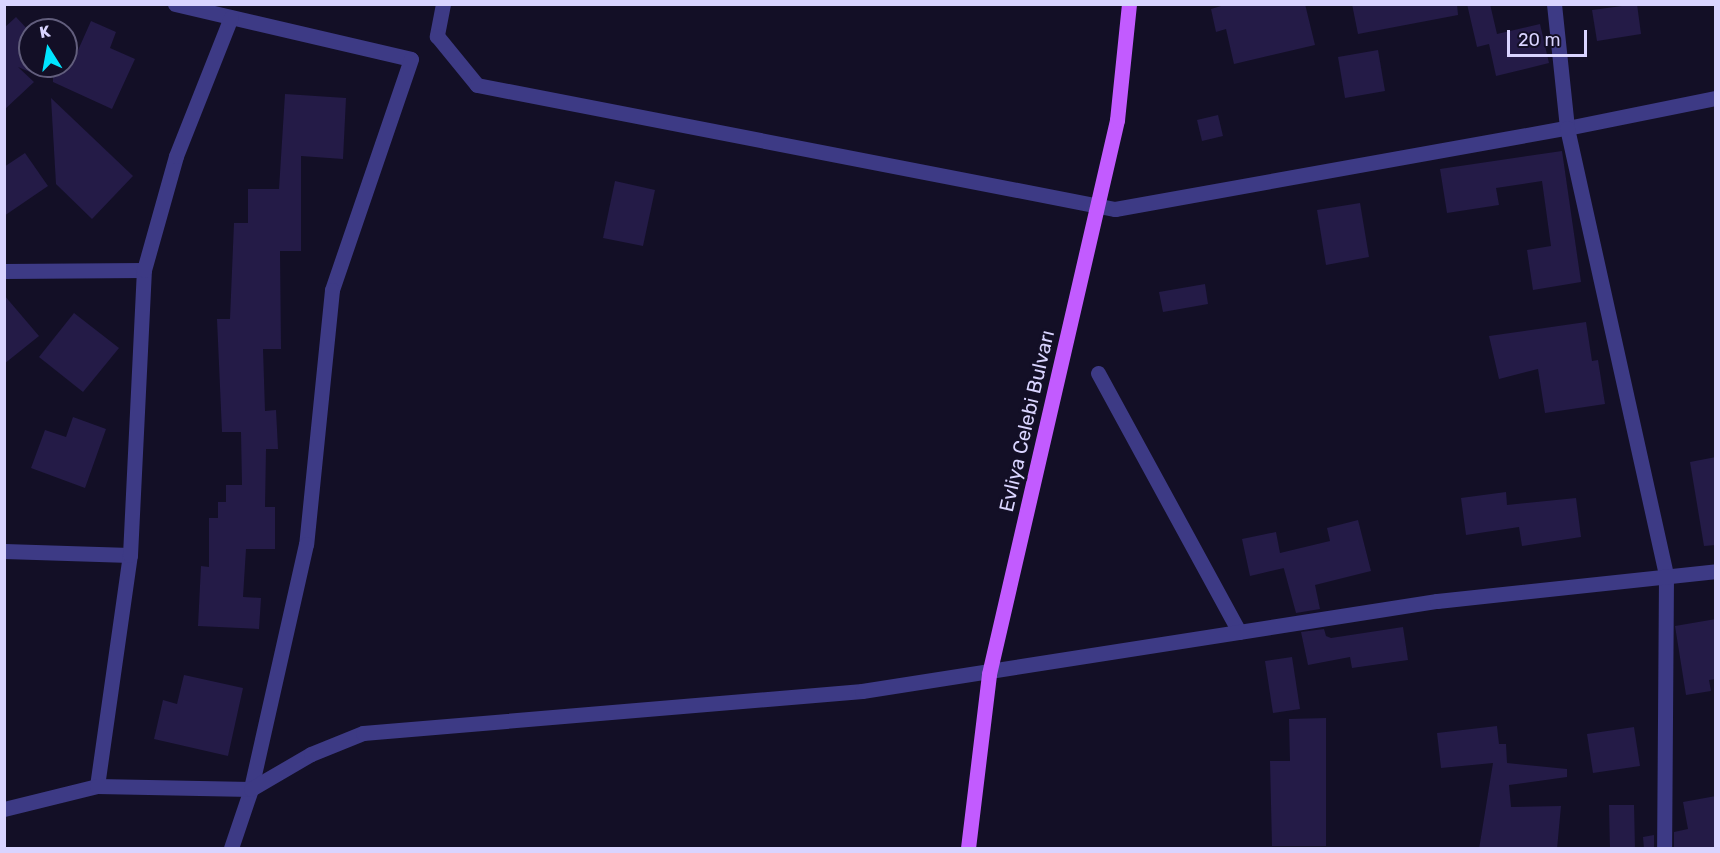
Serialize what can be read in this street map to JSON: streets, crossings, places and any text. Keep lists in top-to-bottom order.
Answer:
{
  "streets": {
    "main road": ["Evliya Celebi Bulvarı"]
  },
  "scale_bar": "20 m",
  "north": "top"
}
